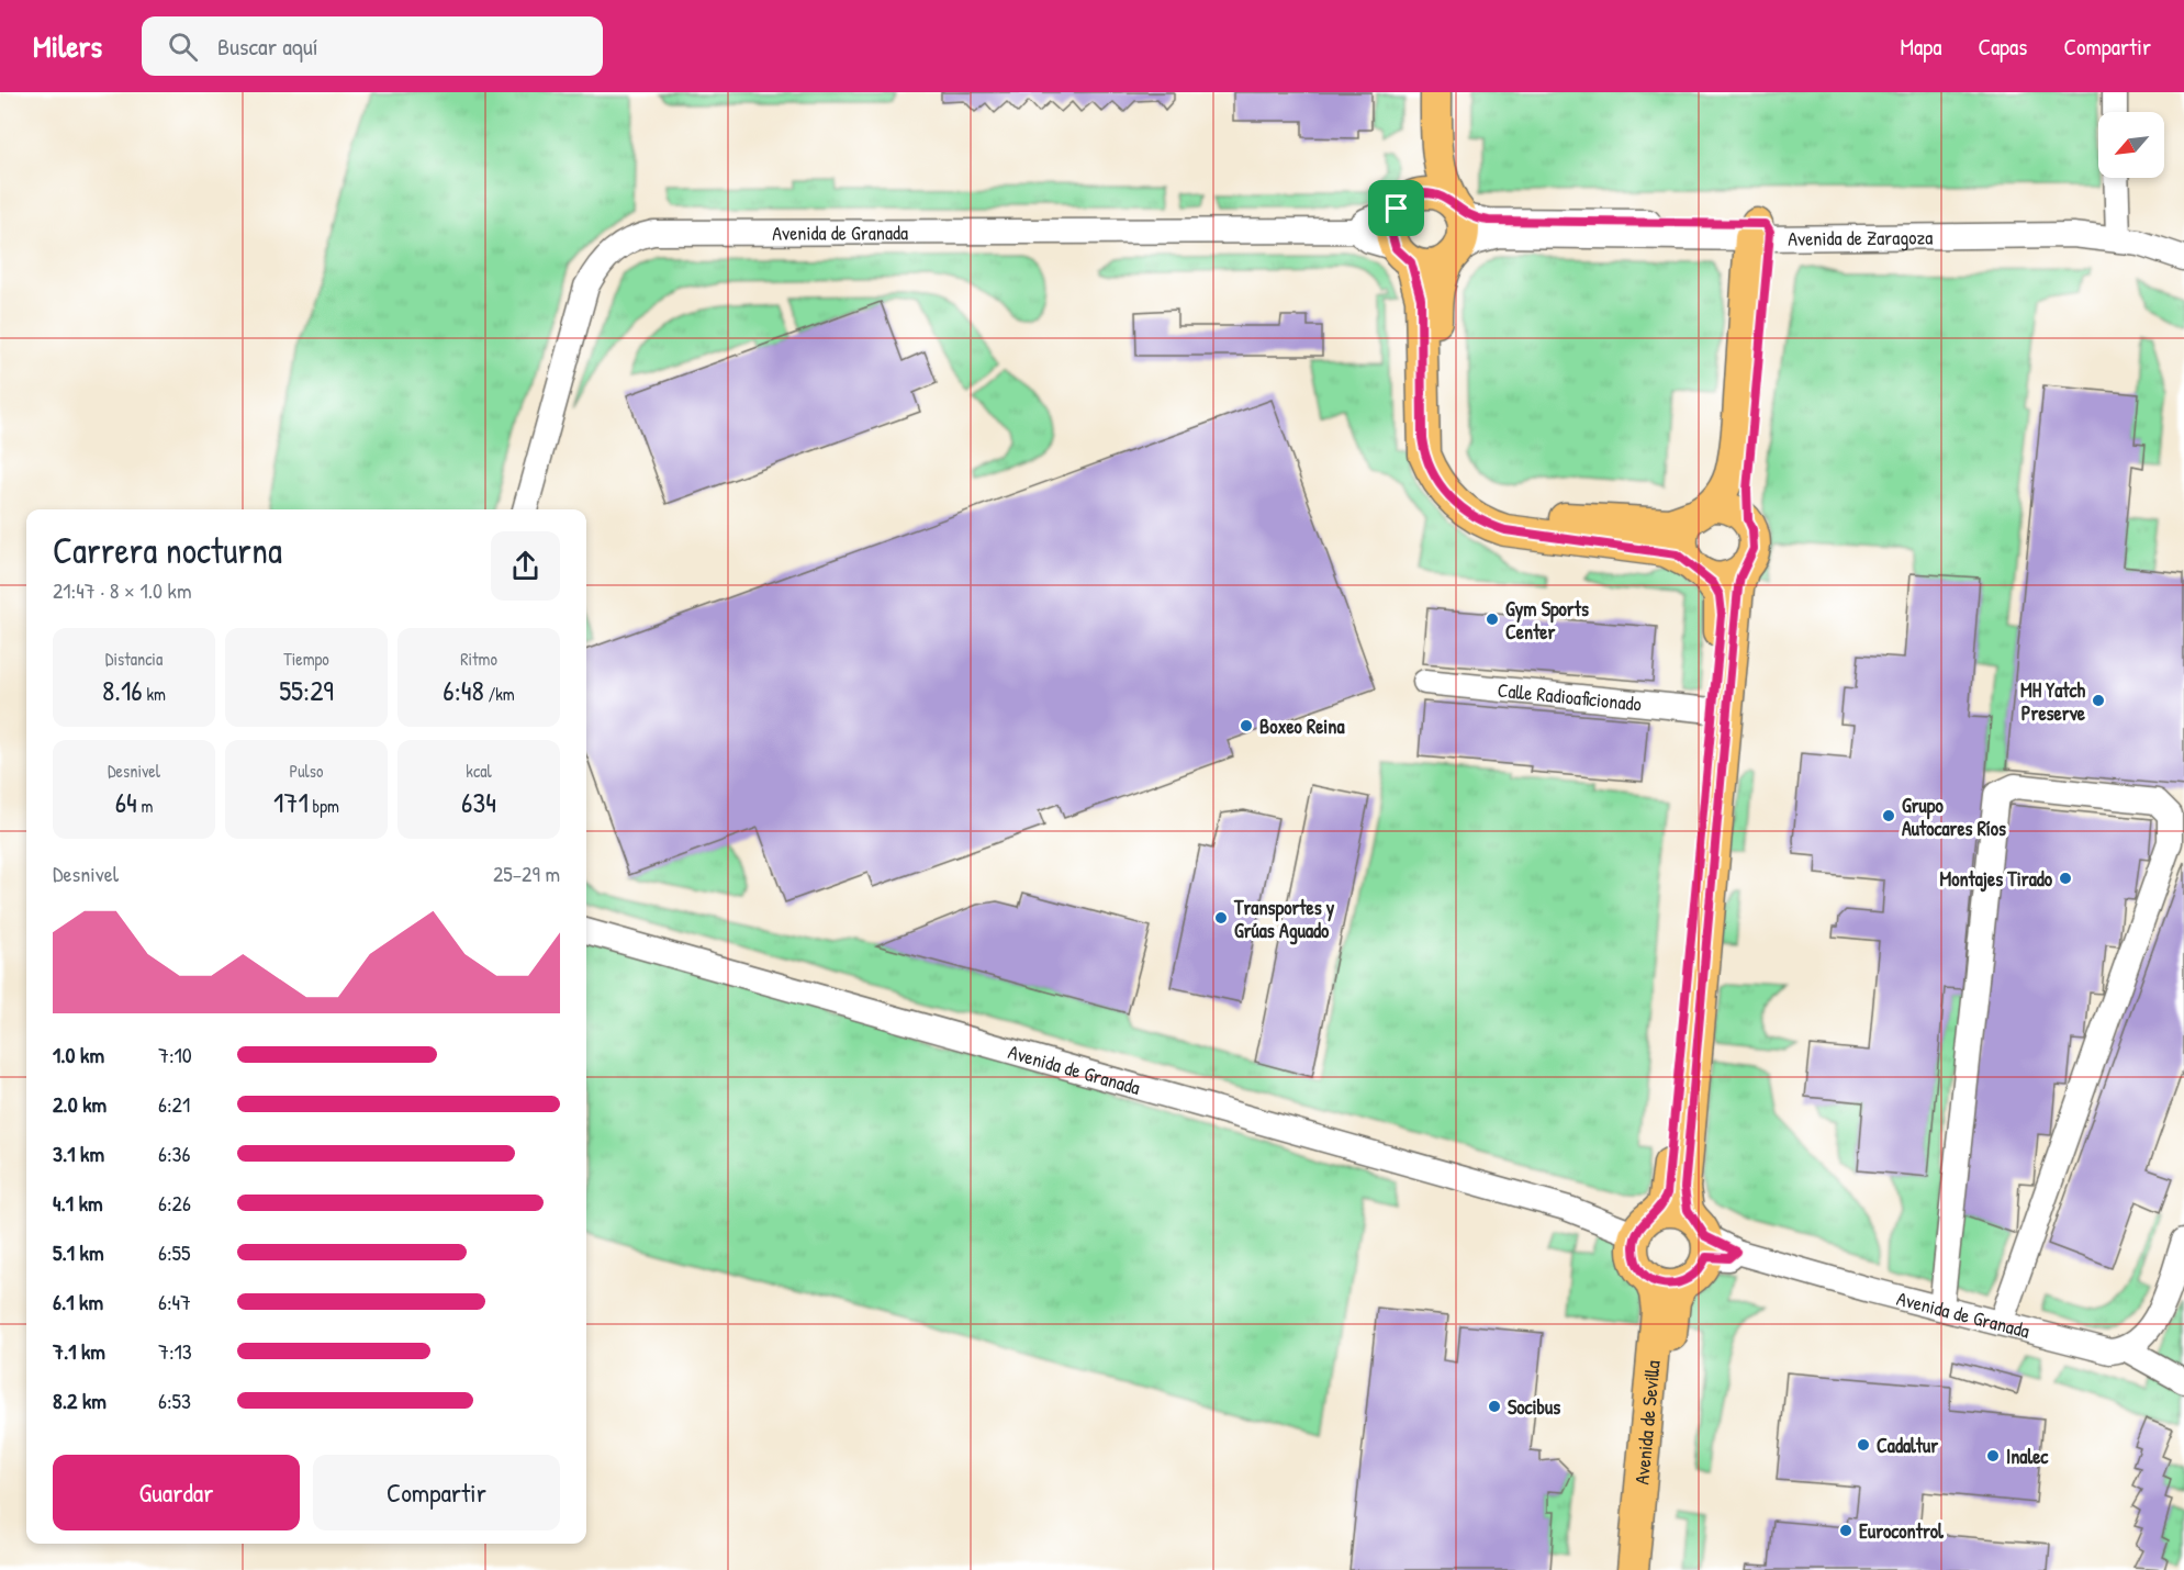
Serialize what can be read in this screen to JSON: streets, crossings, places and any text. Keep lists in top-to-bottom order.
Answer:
{
  "streets": {
    "main road": ["Avenida de Sevilla"],
    "street": ["Avenida de Granada", "Avenida de Zaragoza", "Calle Radioaficionado"]
  },
  "crossings": [
    ["Avenida de Granada", "Avenida de Zaragoza"],
    ["Avenida de Granada", "Avenida de Sevilla"]
  ],
  "places": [
    "Gym Sports Center",
    "MH Yatch Preserve",
    "Boxeo Reina",
    "Grupo Autocares Ríos",
    "Montajes Tirado",
    "Transportes y Grúas Aguado",
    "Socibus",
    "Cadaltur",
    "Inalec",
    "Eurocontrol"
  ],
  "north": "bottom left",
  "page": {
    "header": "Milers",
    "search": "Buscar aquí",
    "nav": ["Mapa", "Capas", "Compartir"],
    "heading": ["Carrera nocturna", "21:47 · 8 × 1.0 km"],
    "stats": [
      ["Distancia", "8.16 km"],
      ["Tiempo", "55:29"],
      ["Ritmo", "6:48 /km"],
      ["Desnivel", "64 m"],
      ["Pulso", "171 bpm"],
      ["kcal", "634"]
    ],
    "chart": ["Desnivel", "25–29 m"],
    "list": [
      {
        "name": "1.0 km",
        "note": "7:10"
      },
      {
        "name": "2.0 km",
        "note": "6:21"
      },
      {
        "name": "3.1 km",
        "note": "6:36"
      },
      {
        "name": "4.1 km",
        "note": "6:26"
      },
      {
        "name": "5.1 km",
        "note": "6:55"
      },
      {
        "name": "6.1 km",
        "note": "6:47"
      },
      {
        "name": "7.1 km",
        "note": "7:13"
      },
      {
        "name": "8.2 km",
        "note": "6:53"
      }
    ],
    "buttons": ["Guardar", "Compartir"]
  }
}
